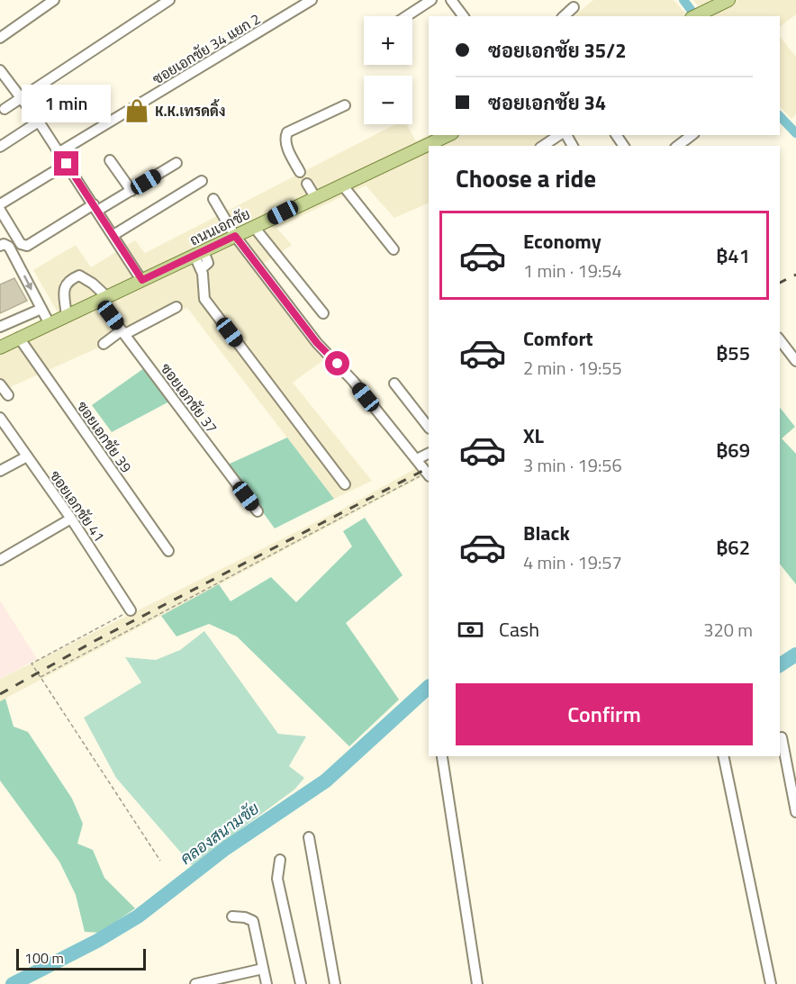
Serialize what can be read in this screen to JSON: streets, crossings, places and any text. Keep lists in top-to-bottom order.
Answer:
{
  "streets": {
    "main road": ["ถนนเอกชัย"],
    "street": [
      "ซอยเอกชัย 34 แยก 2",
      "ซอยเอกชัย 37",
      "ซอยเอกชัย 39",
      "ซอยเอกชัย 41"
    ]
  },
  "crossings": [
    ["ถนนเอกชัย", "ซอยเอกชัย 37"],
    ["ถนนเอกชัย", "ซอยเอกชัย 39"]
  ],
  "water": ["คลองสนามชัย"],
  "places": {
    "shop": ["K.K.เทรดดิ้ง"]
  },
  "scale_bar": "100 m",
  "page": {
    "map_buttons": ["+", "−"],
    "banner": ["ซอยเอกชัย 35/2", "ซอยเอกชัย 34"],
    "bubble": "1 min",
    "heading": "Choose a ride",
    "list": [
      {
        "name": "Economy",
        "note": "1 min · 19:54",
        "value": "฿41"
      },
      {
        "name": "Comfort",
        "note": "2 min · 19:55",
        "value": "฿55"
      },
      {
        "name": "XL",
        "note": "3 min · 19:56",
        "value": "฿69"
      },
      {
        "name": "Black",
        "note": "4 min · 19:57",
        "value": "฿62"
      }
    ],
    "pay": ["Cash", "320 m"],
    "buttons": "Confirm",
    "scale": "100 m"
  }
}
